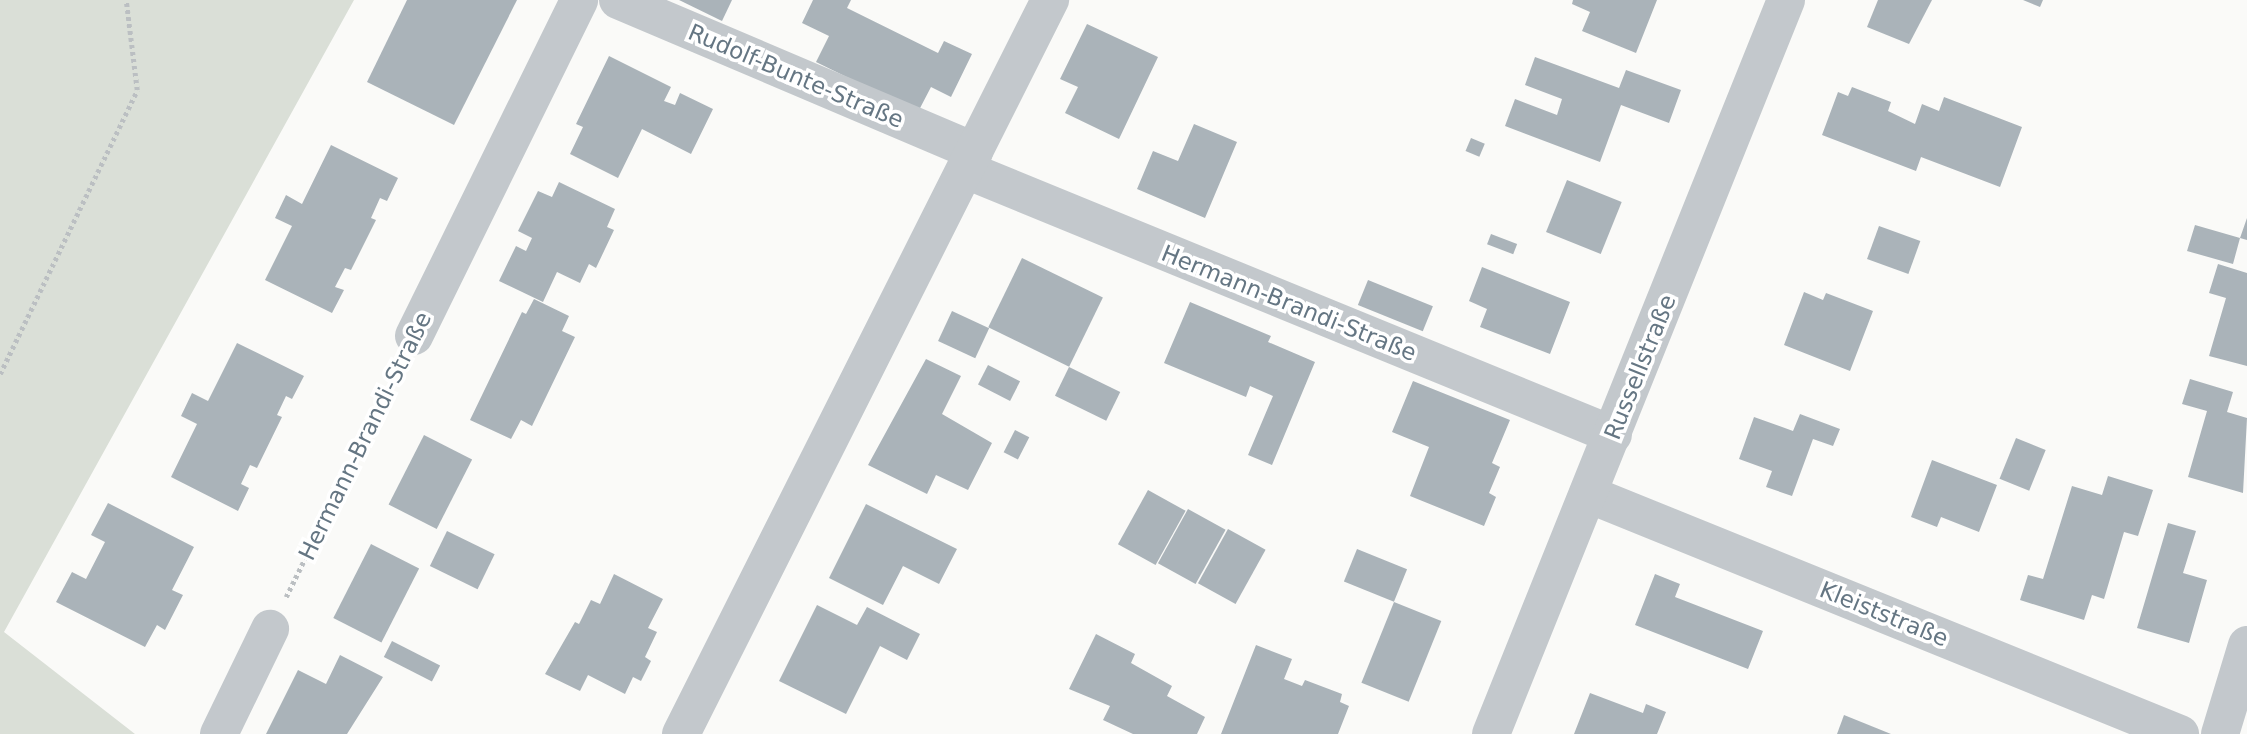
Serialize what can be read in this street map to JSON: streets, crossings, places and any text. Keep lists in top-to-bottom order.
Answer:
{
  "streets": {
    "street": [
      "Rudolf-Bunte-Straße",
      "Hermann-Brandi-Straße",
      "Russellstraße",
      "Kleiststraße"
    ]
  },
  "crossings": [
    ["Rudolf-Bunte-Straße", "Hermann-Brandi-Straße"],
    ["Hermann-Brandi-Straße", "Russellstraße"],
    ["Russellstraße", "Kleiststraße"]
  ]
}
